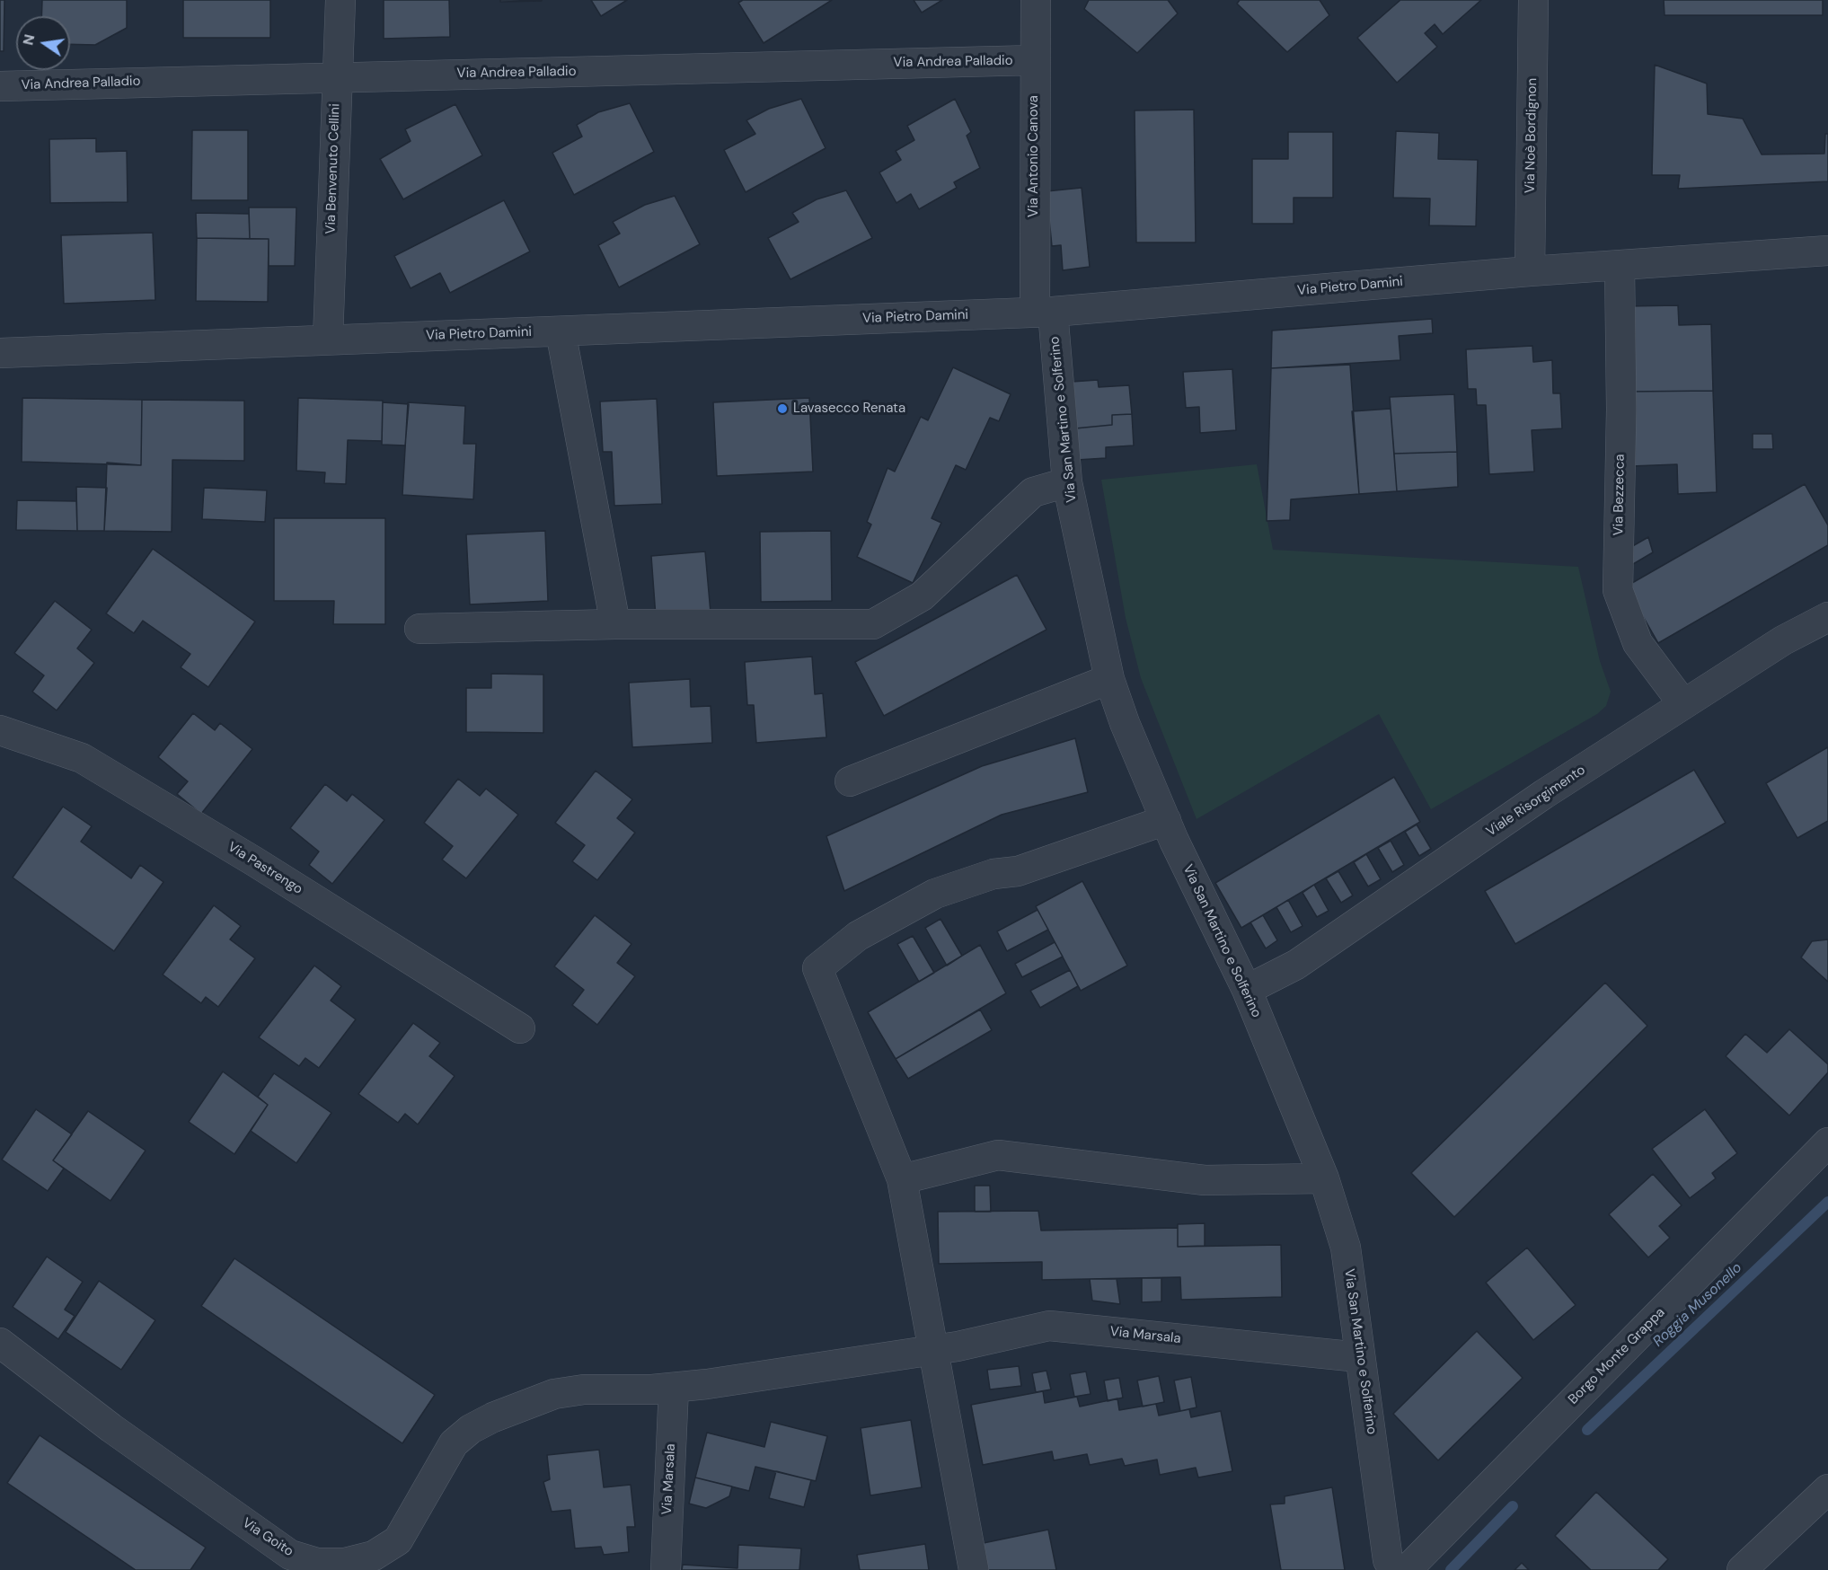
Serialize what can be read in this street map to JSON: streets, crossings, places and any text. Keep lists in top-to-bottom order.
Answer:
{
  "streets": {
    "street": [
      "Via Andrea Palladio",
      "Via Noè Bordignon",
      "Via Antonio Canova",
      "Via Benvenuto Cellini",
      "Via Pietro Damini",
      "Via San Martino e Solferino",
      "Via Bezzecca",
      "Viale Risorgimento",
      "Via Pastrengo",
      "Via Marsala",
      "Borgo Monte Grappa",
      "Via Goito"
    ]
  },
  "crossings": [
    ["Via Andrea Palladio", "Via Antonio Canova"],
    ["Via Andrea Palladio", "Via Benvenuto Cellini"],
    ["Via Noè Bordignon", "Via Pietro Damini"],
    ["Via Antonio Canova", "Via Pietro Damini"],
    ["Via Antonio Canova", "Via San Martino e Solferino"],
    ["Via Benvenuto Cellini", "Via Pietro Damini"],
    ["Via Pietro Damini", "Via San Martino e Solferino"],
    ["Via Pietro Damini", "Via Bezzecca"],
    ["Via San Martino e Solferino", "Viale Risorgimento"],
    ["Via San Martino e Solferino", "Via Marsala"],
    ["Via Bezzecca", "Viale Risorgimento"],
    ["Via Marsala", "Via Goito"]
  ],
  "water": ["Roggia Musonello"],
  "places": ["Lavasecco Renata"],
  "north": "left"
}
